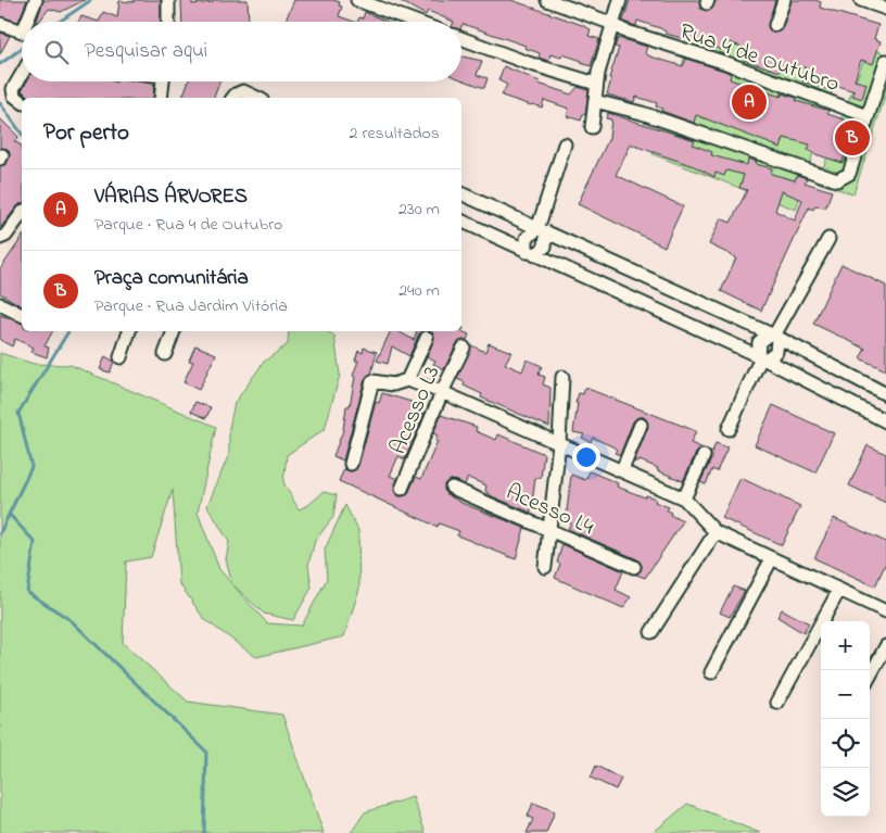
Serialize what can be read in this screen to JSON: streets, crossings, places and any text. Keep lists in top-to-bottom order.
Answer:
{
  "streets": {
    "street": ["Rua 4 de Outubro", "Acesso L3", "Acesso L4"]
  },
  "page": {
    "search": "Pesquisar aqui",
    "pins": ["A", "B"],
    "heading": ["Por perto", "2 resultados"],
    "list": [
      {
        "mark": "A",
        "name": "VÁRIAS ÁRVORES",
        "note": "Parque · Rua 4 de Outubro",
        "value": "230 m"
      },
      {
        "mark": "B",
        "name": "Praça comunitária",
        "note": "Parque · Rua Jardim Vitória",
        "value": "240 m"
      }
    ],
    "map_buttons": ["+", "−"]
  }
}
